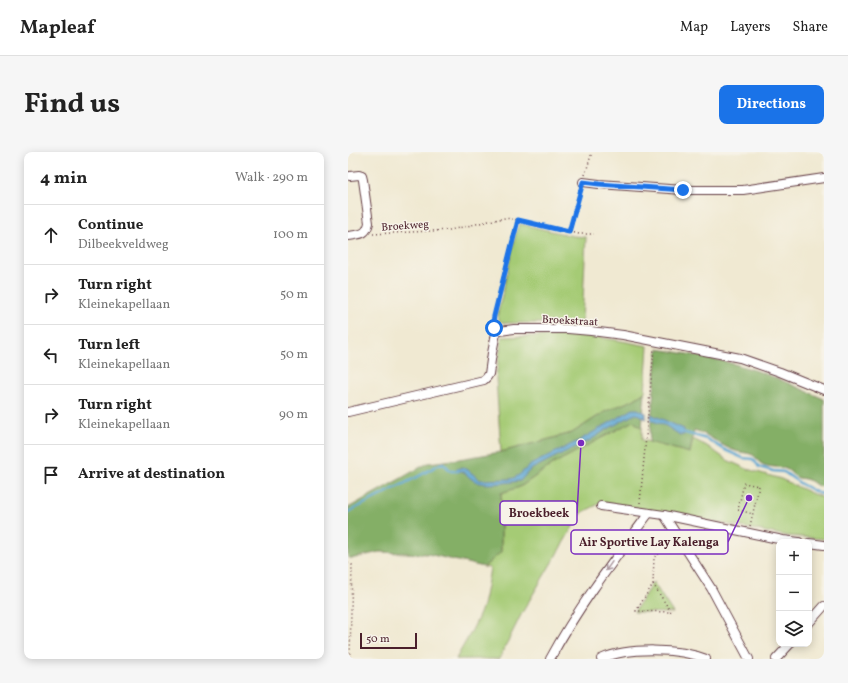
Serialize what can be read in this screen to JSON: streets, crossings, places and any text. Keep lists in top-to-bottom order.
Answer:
{
  "streets": {
    "street": ["Broekstraat"],
    "path": ["Broekweg"]
  },
  "places": ["Broekbeek", "Air Sportive Lay Kalenga"],
  "scale_bar": "50 m",
  "page": {
    "header": "Mapleaf",
    "nav": ["Map", "Layers", "Share"],
    "title": "Find us",
    "buttons": "Directions",
    "heading": ["4 min", "Walk · 290 m"],
    "list": [
      ["Continue", "Dilbeekveldweg", "100 m"],
      ["Turn right", "Kleinekapellaan", "50 m"],
      ["Turn left", "Kleinekapellaan", "50 m"],
      ["Turn right", "Kleinekapellaan", "90 m"],
      "Arrive at destination"
    ],
    "map_buttons": ["+", "−"],
    "scale": "50 m"
  }
}
